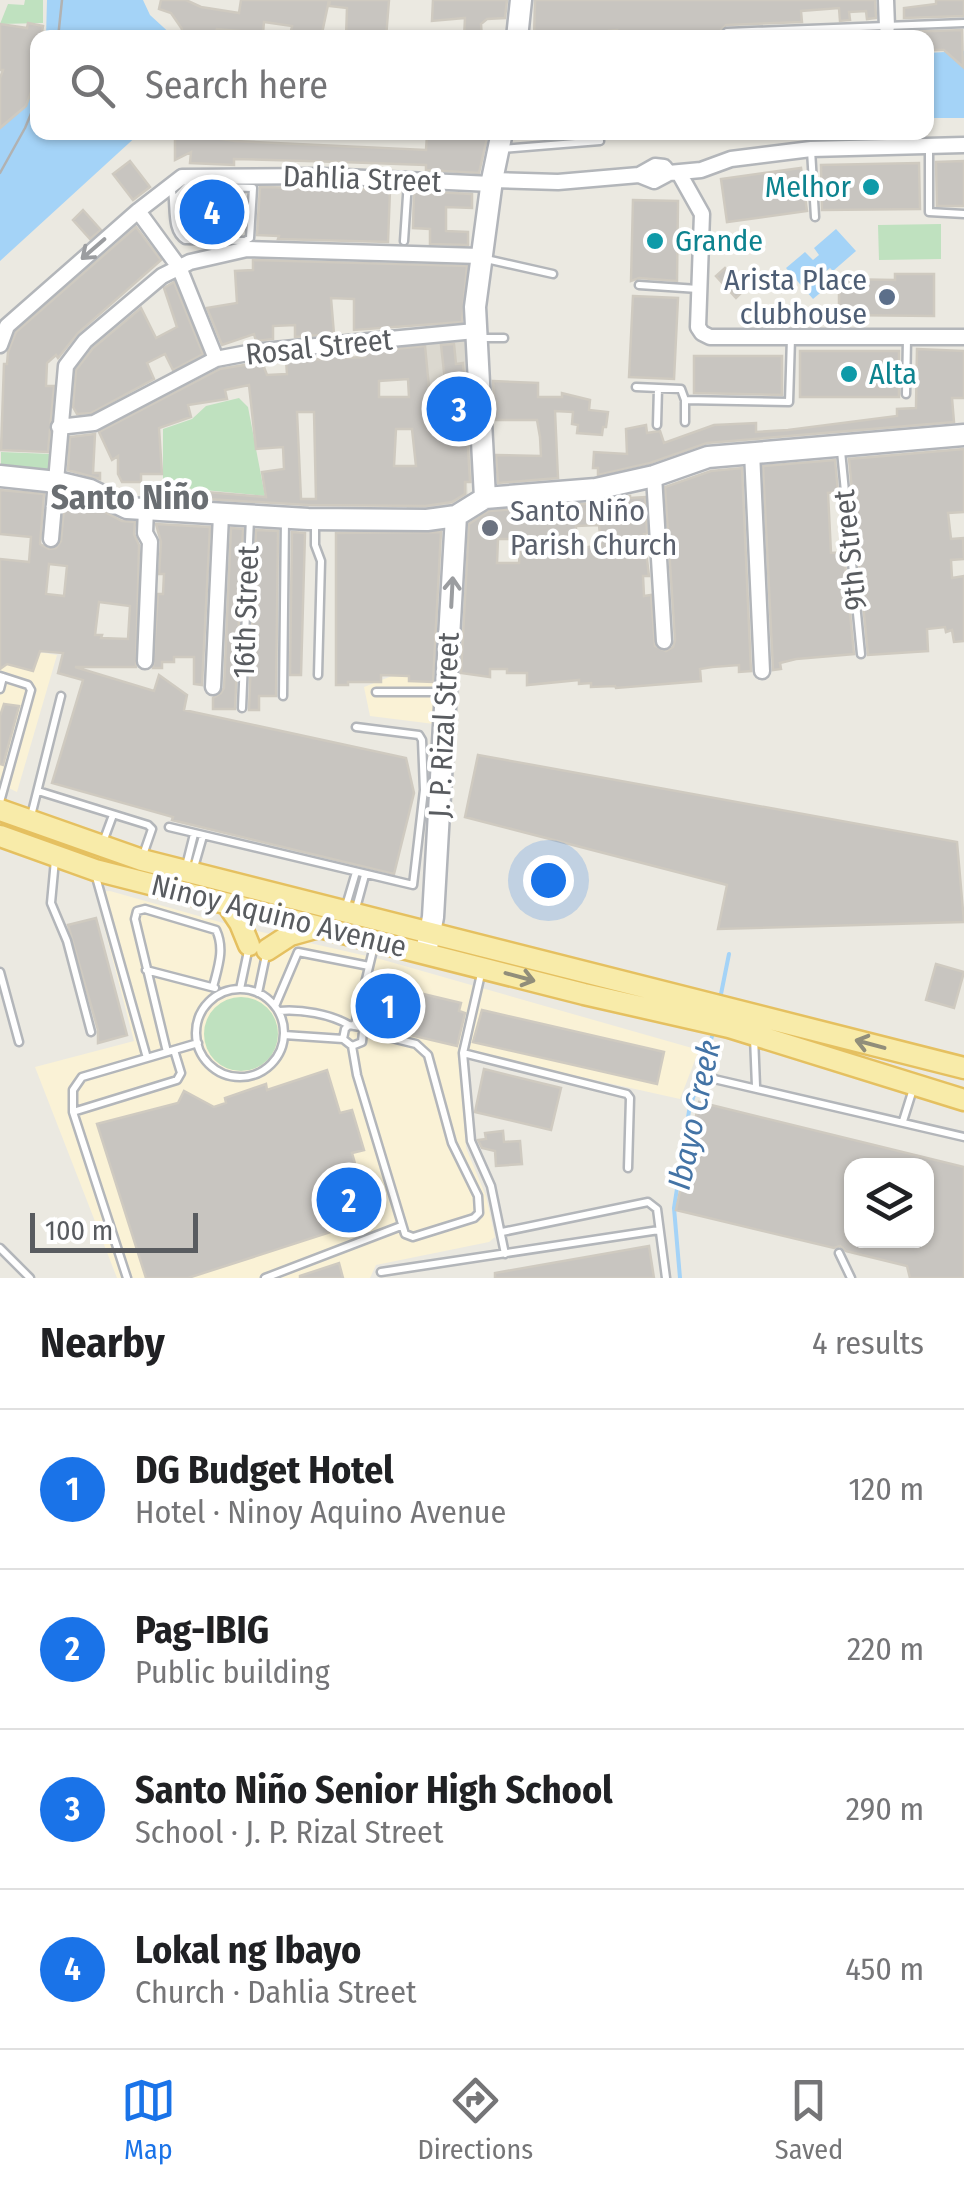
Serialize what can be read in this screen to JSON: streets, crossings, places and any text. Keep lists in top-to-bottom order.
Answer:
{
  "streets": {
    "main road": ["Ninoy Aquino Avenue"],
    "street": ["Dahlia Street", "Rosal Street", "J. P. Rizal Street"],
    "lane": ["9th Street", "16th Street"]
  },
  "crossings": [
    ["J. P. Rizal Street", "Ninoy Aquino Avenue"]
  ],
  "one_way": ["J. P. Rizal Street"],
  "districts": ["Santo Niño"],
  "water": ["Ibayo Creek"],
  "places": [
    "Melhor",
    "Grande",
    "Arista Place clubhouse",
    "Alta",
    "Santo Niño Parish Church"
  ],
  "scale_bar": "100 m",
  "page": {
    "search": "Search here",
    "pins": [
      "4",
      "3",
      "1",
      "2"
    ],
    "scale": "100 m",
    "heading": ["Nearby", "4 results"],
    "list": [
      {
        "mark": "1",
        "name": "DG Budget Hotel",
        "note": "Hotel · Ninoy Aquino Avenue",
        "value": "120 m"
      },
      {
        "mark": "2",
        "name": "Pag-IBIG",
        "note": "Public building",
        "value": "220 m"
      },
      {
        "mark": "3",
        "name": "Santo Niño Senior High School",
        "note": "School · J. P. Rizal Street",
        "value": "290 m"
      },
      {
        "mark": "4",
        "name": "Lokal ng Ibayo",
        "note": "Church · Dahlia Street",
        "value": "450 m"
      }
    ],
    "nav": ["Map", "Directions", "Saved"]
  }
}
